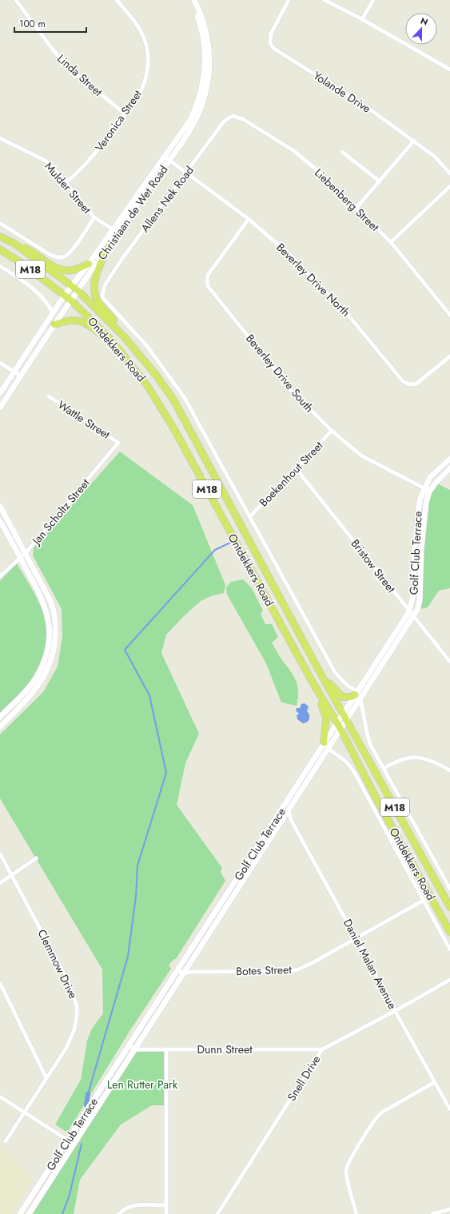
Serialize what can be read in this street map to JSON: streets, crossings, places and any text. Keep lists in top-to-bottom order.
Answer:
{
  "streets": {
    "main road": ["M18", "Ontdekkers Road"],
    "street": [
      "Linda Street",
      "Yolande Drive",
      "Veronica Street",
      "Mulder Street",
      "Allens Nek Road",
      "Liebenberg Street",
      "Christiaan de Wet Road",
      "Beverley Drive North",
      "Beverley Drive South",
      "Wattle Street",
      "Boekenhout Street",
      "Jan Scholtz Street",
      "Golf Club Terrace",
      "Bristow Street",
      "Clemmow Drive",
      "Daniel Malan Avenue",
      "Botes Street",
      "Dunn Street",
      "Snell Drive"
    ]
  },
  "crossings": [
    ["Linda Street", "Veronica Street"],
    ["Veronica Street", "Mulder Street"],
    ["Mulder Street", "Christiaan de Wet Road"],
    ["Allens Nek Road", "Liebenberg Street"],
    ["Allens Nek Road", "Beverley Drive North"],
    ["Allens Nek Road", "Ontdekkers Road"],
    ["Christiaan de Wet Road", "Beverley Drive North"],
    ["Christiaan de Wet Road", "Ontdekkers Road"],
    ["Beverley Drive North", "Beverley Drive South"],
    ["Ontdekkers Road", "Boekenhout Street"],
    ["Ontdekkers Road", "Golf Club Terrace"],
    ["Ontdekkers Road", "Botes Street"],
    ["Beverley Drive South", "Boekenhout Street"],
    ["Beverley Drive South", "Golf Club Terrace"],
    ["Wattle Street", "Jan Scholtz Street"],
    ["Boekenhout Street", "Bristow Street"],
    ["Golf Club Terrace", "Bristow Street"],
    ["Golf Club Terrace", "Daniel Malan Avenue"],
    ["Golf Club Terrace", "Botes Street"],
    ["Golf Club Terrace", "Dunn Street"],
    ["Daniel Malan Avenue", "Botes Street"],
    ["Daniel Malan Avenue", "Snell Drive"],
    ["Dunn Street", "Snell Drive"]
  ],
  "parks": ["Len Rutter Park"],
  "scale_bar": "100 m",
  "north": "top"
}
